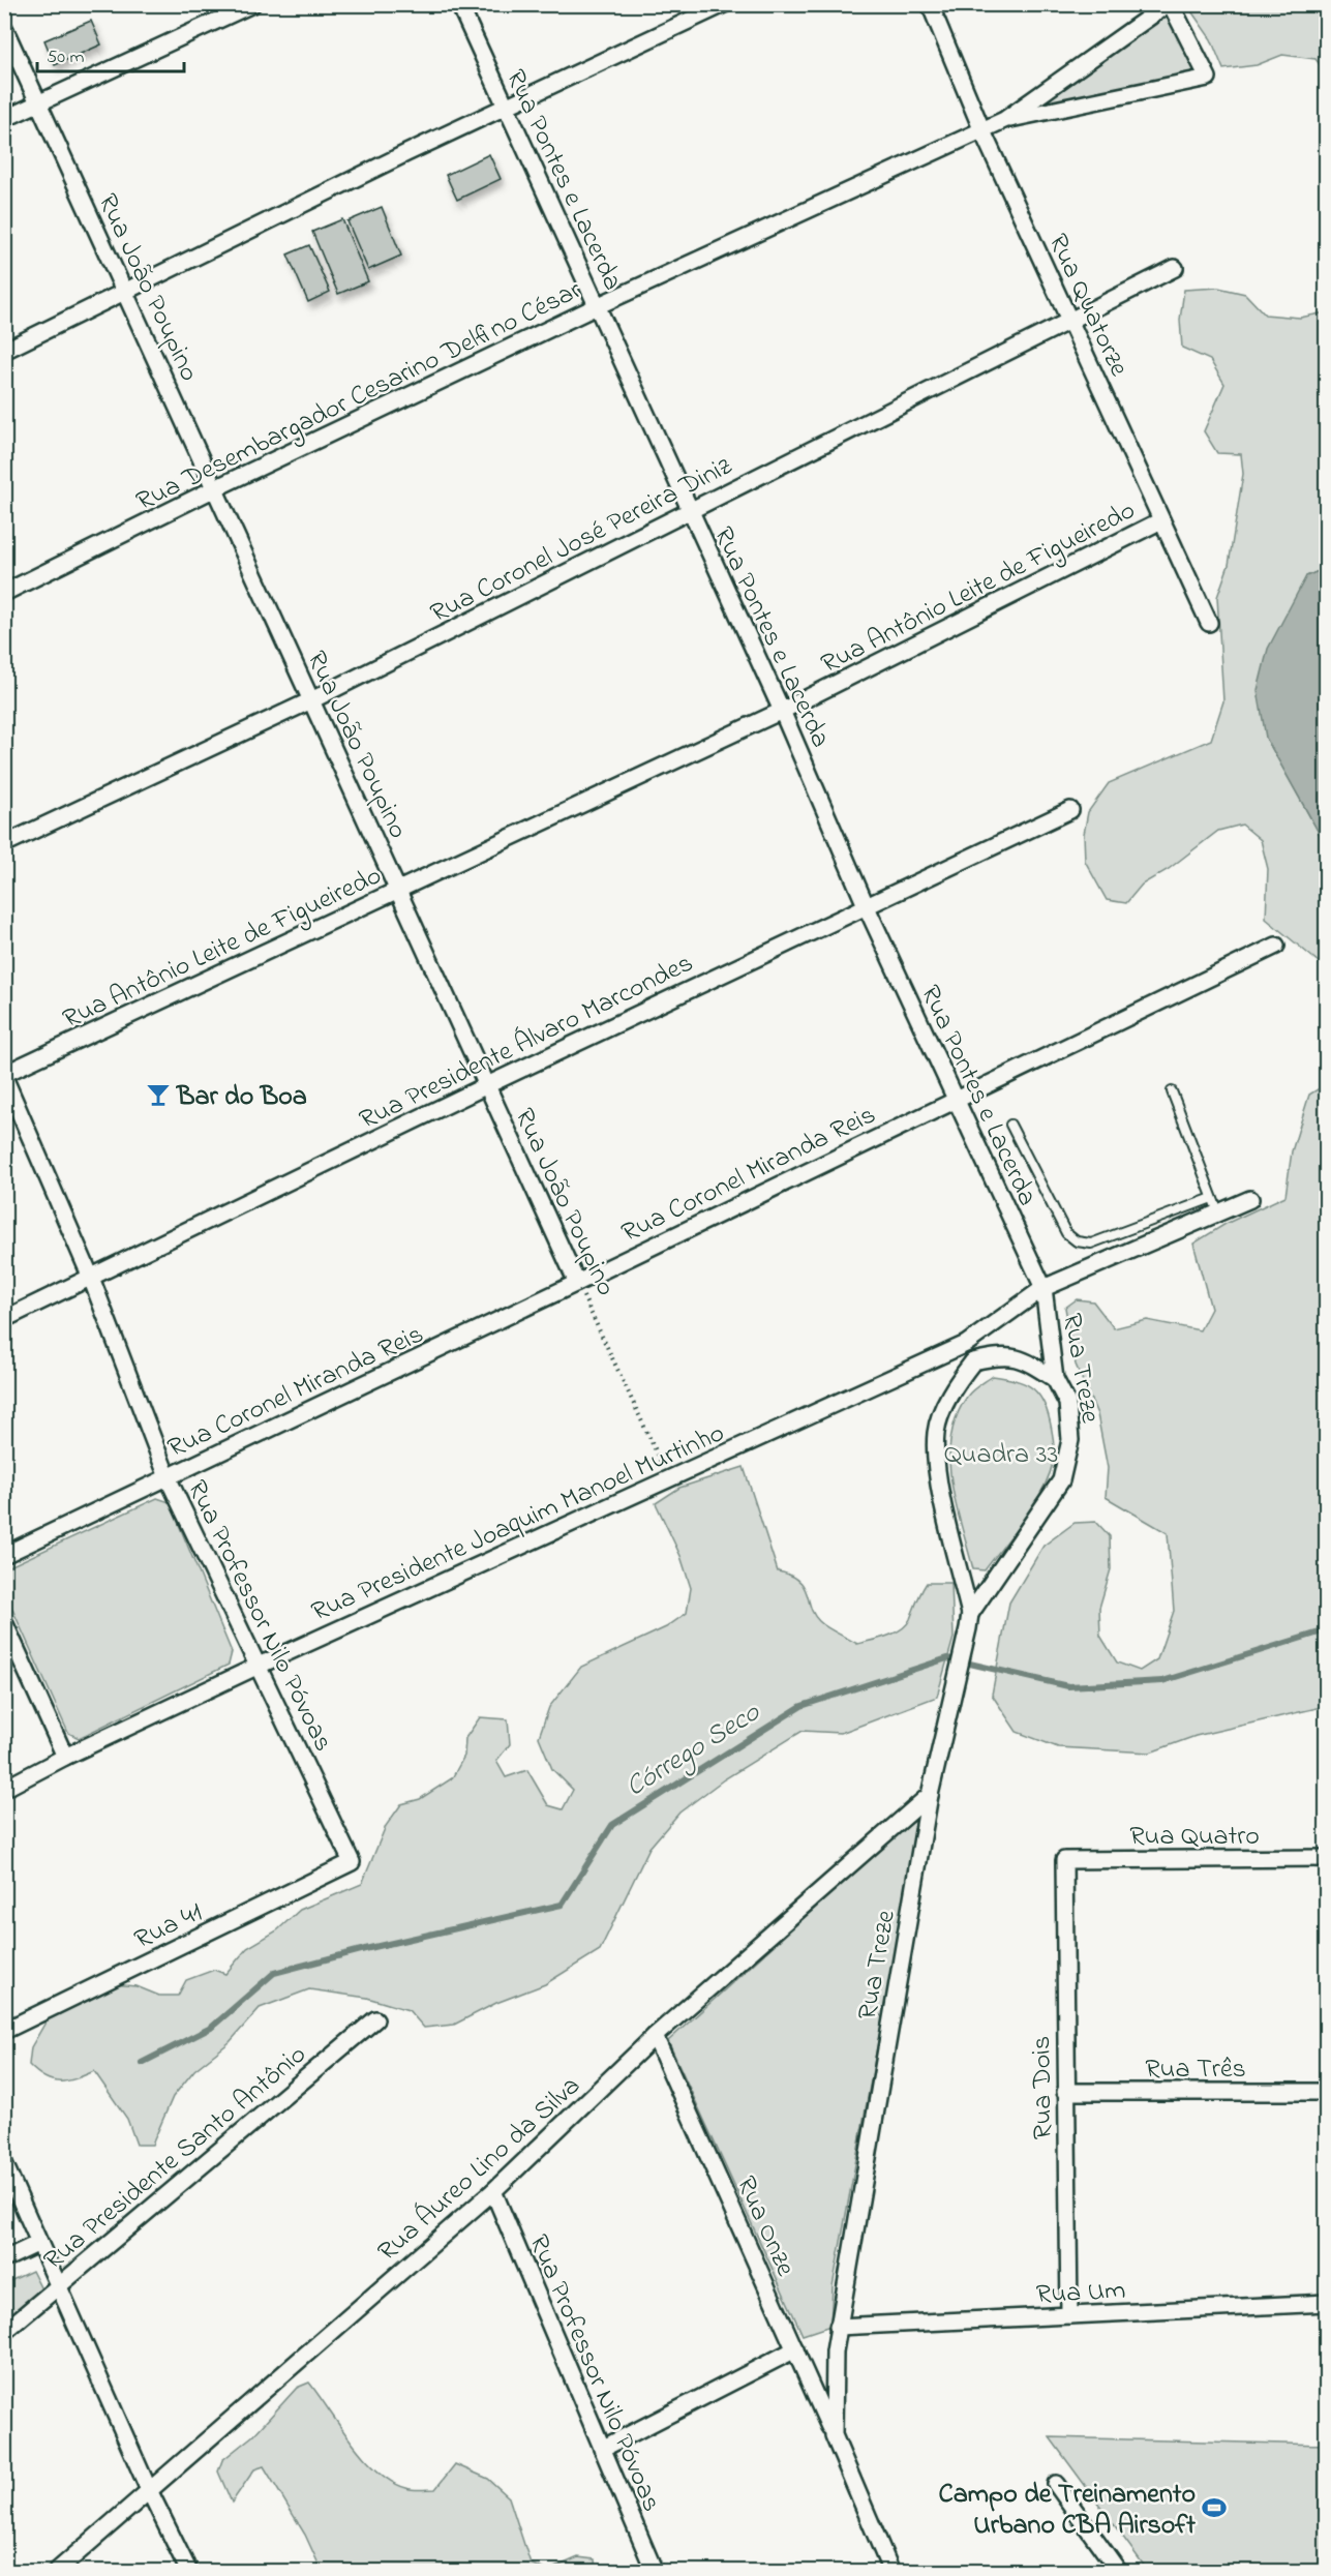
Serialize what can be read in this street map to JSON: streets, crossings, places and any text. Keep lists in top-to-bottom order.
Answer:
{
  "streets": {
    "street": [
      "Rua Pontes e Lacerda",
      "Rua João Poupino",
      "Rua Quatorze",
      "Rua Desembargador Cesarino Delfino César",
      "Rua Coronel José Pereira Diniz",
      "Rua Antônio Leite de Figueiredo",
      "Rua Presidente Álvaro Marcondes",
      "Rua Coronel Miranda Reis",
      "Rua Treze",
      "Rua Presidente Joaquim Manoel Murtinho",
      "Rua Professor Nilo Póvoas",
      "Rua Quatro",
      "Rua 41",
      "Rua Três",
      "Rua Dois",
      "Rua Presidente Santo Antônio",
      "Rua Áureo Lino da Silva",
      "Rua Onze",
      "Rua Um"
    ]
  },
  "crossings": [
    ["Rua Pontes e Lacerda", "Rua Desembargador Cesarino Delfino César"],
    ["Rua Pontes e Lacerda", "Rua Coronel José Pereira Diniz"],
    ["Rua Pontes e Lacerda", "Rua Antônio Leite de Figueiredo"],
    ["Rua Pontes e Lacerda", "Rua Presidente Álvaro Marcondes"],
    ["Rua Pontes e Lacerda", "Rua Coronel Miranda Reis"],
    ["Rua Pontes e Lacerda", "Rua Treze"],
    ["Rua Pontes e Lacerda", "Rua Presidente Joaquim Manoel Murtinho"],
    ["Rua João Poupino", "Rua Desembargador Cesarino Delfino César"],
    ["Rua João Poupino", "Rua Coronel José Pereira Diniz"],
    ["Rua João Poupino", "Rua Antônio Leite de Figueiredo"],
    ["Rua João Poupino", "Rua Presidente Álvaro Marcondes"],
    ["Rua João Poupino", "Rua Coronel Miranda Reis"],
    ["Rua João Poupino", "Rua Presidente Joaquim Manoel Murtinho"],
    ["Rua Quatorze", "Rua Desembargador Cesarino Delfino César"],
    ["Rua Quatorze", "Rua Coronel José Pereira Diniz"],
    ["Rua Quatorze", "Rua Antônio Leite de Figueiredo"],
    ["Rua Antônio Leite de Figueiredo", "Rua Professor Nilo Póvoas"],
    ["Rua Presidente Álvaro Marcondes", "Rua Professor Nilo Póvoas"],
    ["Rua Coronel Miranda Reis", "Rua Professor Nilo Póvoas"],
    ["Rua Treze", "Rua Presidente Joaquim Manoel Murtinho"],
    ["Rua Treze", "Rua Áureo Lino da Silva"],
    ["Rua Treze", "Rua Onze"],
    ["Rua Treze", "Rua Um"],
    ["Rua Presidente Joaquim Manoel Murtinho", "Rua Professor Nilo Póvoas"],
    ["Rua Professor Nilo Póvoas", "Rua 41"],
    ["Rua Professor Nilo Póvoas", "Rua Áureo Lino da Silva"],
    ["Rua Quatro", "Rua Dois"],
    ["Rua Três", "Rua Dois"],
    ["Rua Dois", "Rua Um"],
    ["Rua Áureo Lino da Silva", "Rua Onze"]
  ],
  "water": ["Córrego Seco"],
  "parks": ["Quadra 33"],
  "places": {
    "bar": ["Bar do Boa"],
    "sports": ["Campo de Treinamento Urbano CBA Airsoft"]
  },
  "scale_bar": "50 m"
}
